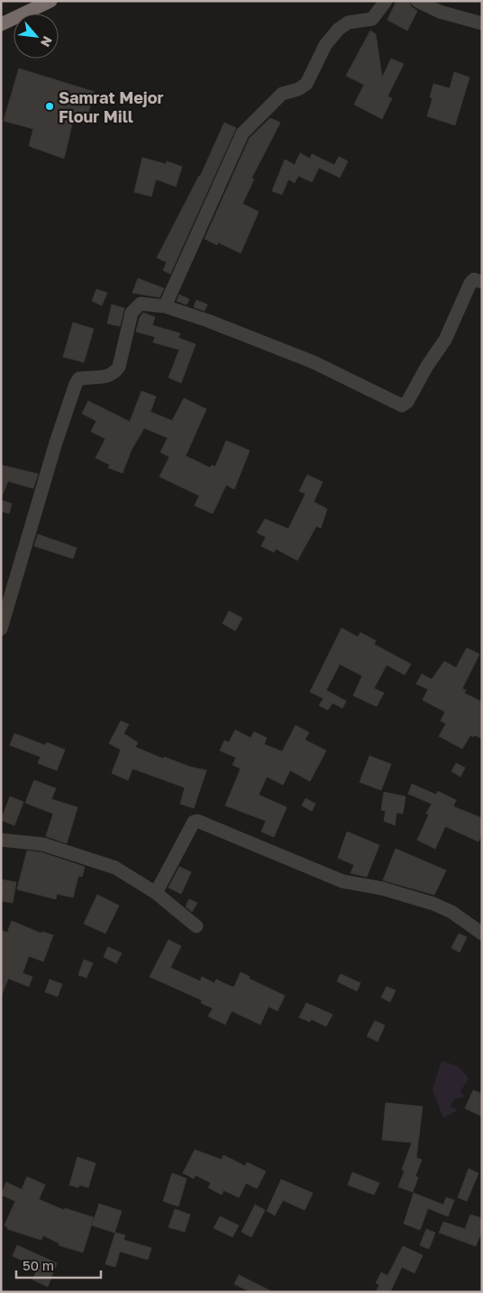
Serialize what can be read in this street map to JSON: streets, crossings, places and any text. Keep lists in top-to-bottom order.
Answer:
{
  "places": ["Samrat Mejor Flour Mill"],
  "scale_bar": "50 m",
  "north": "bottom right"
}
